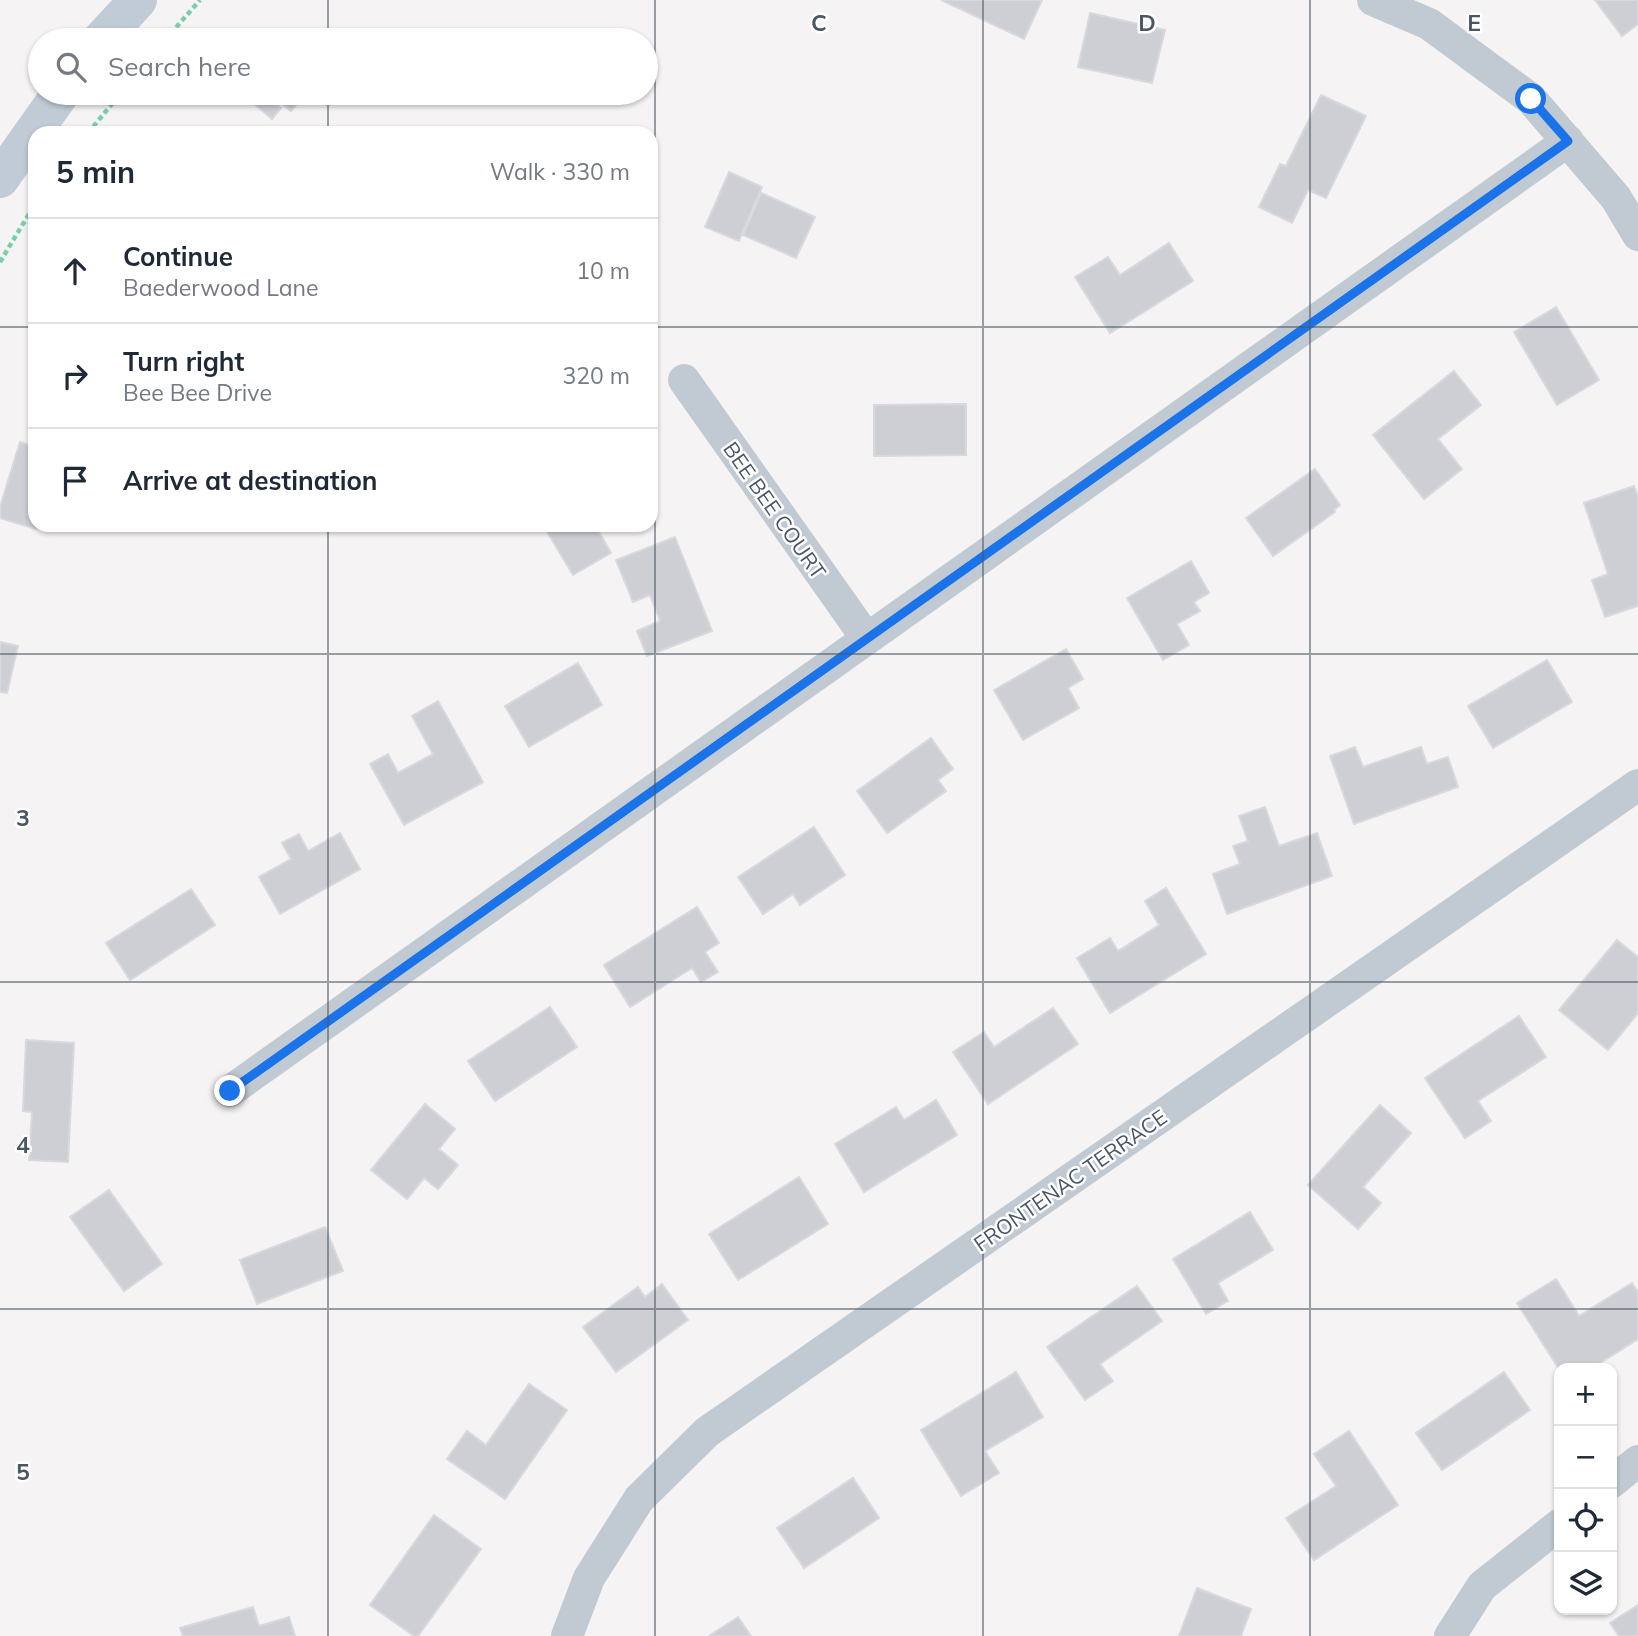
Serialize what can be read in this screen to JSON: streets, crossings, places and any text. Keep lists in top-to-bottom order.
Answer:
{
  "streets": {
    "street": ["BEE BEE COURT", "FRONTENAC TERRACE"]
  },
  "page": {
    "search": "Search here",
    "heading": ["5 min", "Walk · 330 m"],
    "list": [
      ["Continue", "Baederwood Lane", "10 m"],
      ["Turn right", "Bee Bee Drive", "320 m"],
      "Arrive at destination"
    ],
    "map_buttons": ["+", "−"]
  },
  "grid": {
    "columns": ["C", "D", "E"],
    "rows": ["3", "4", "5"]
  }
}
